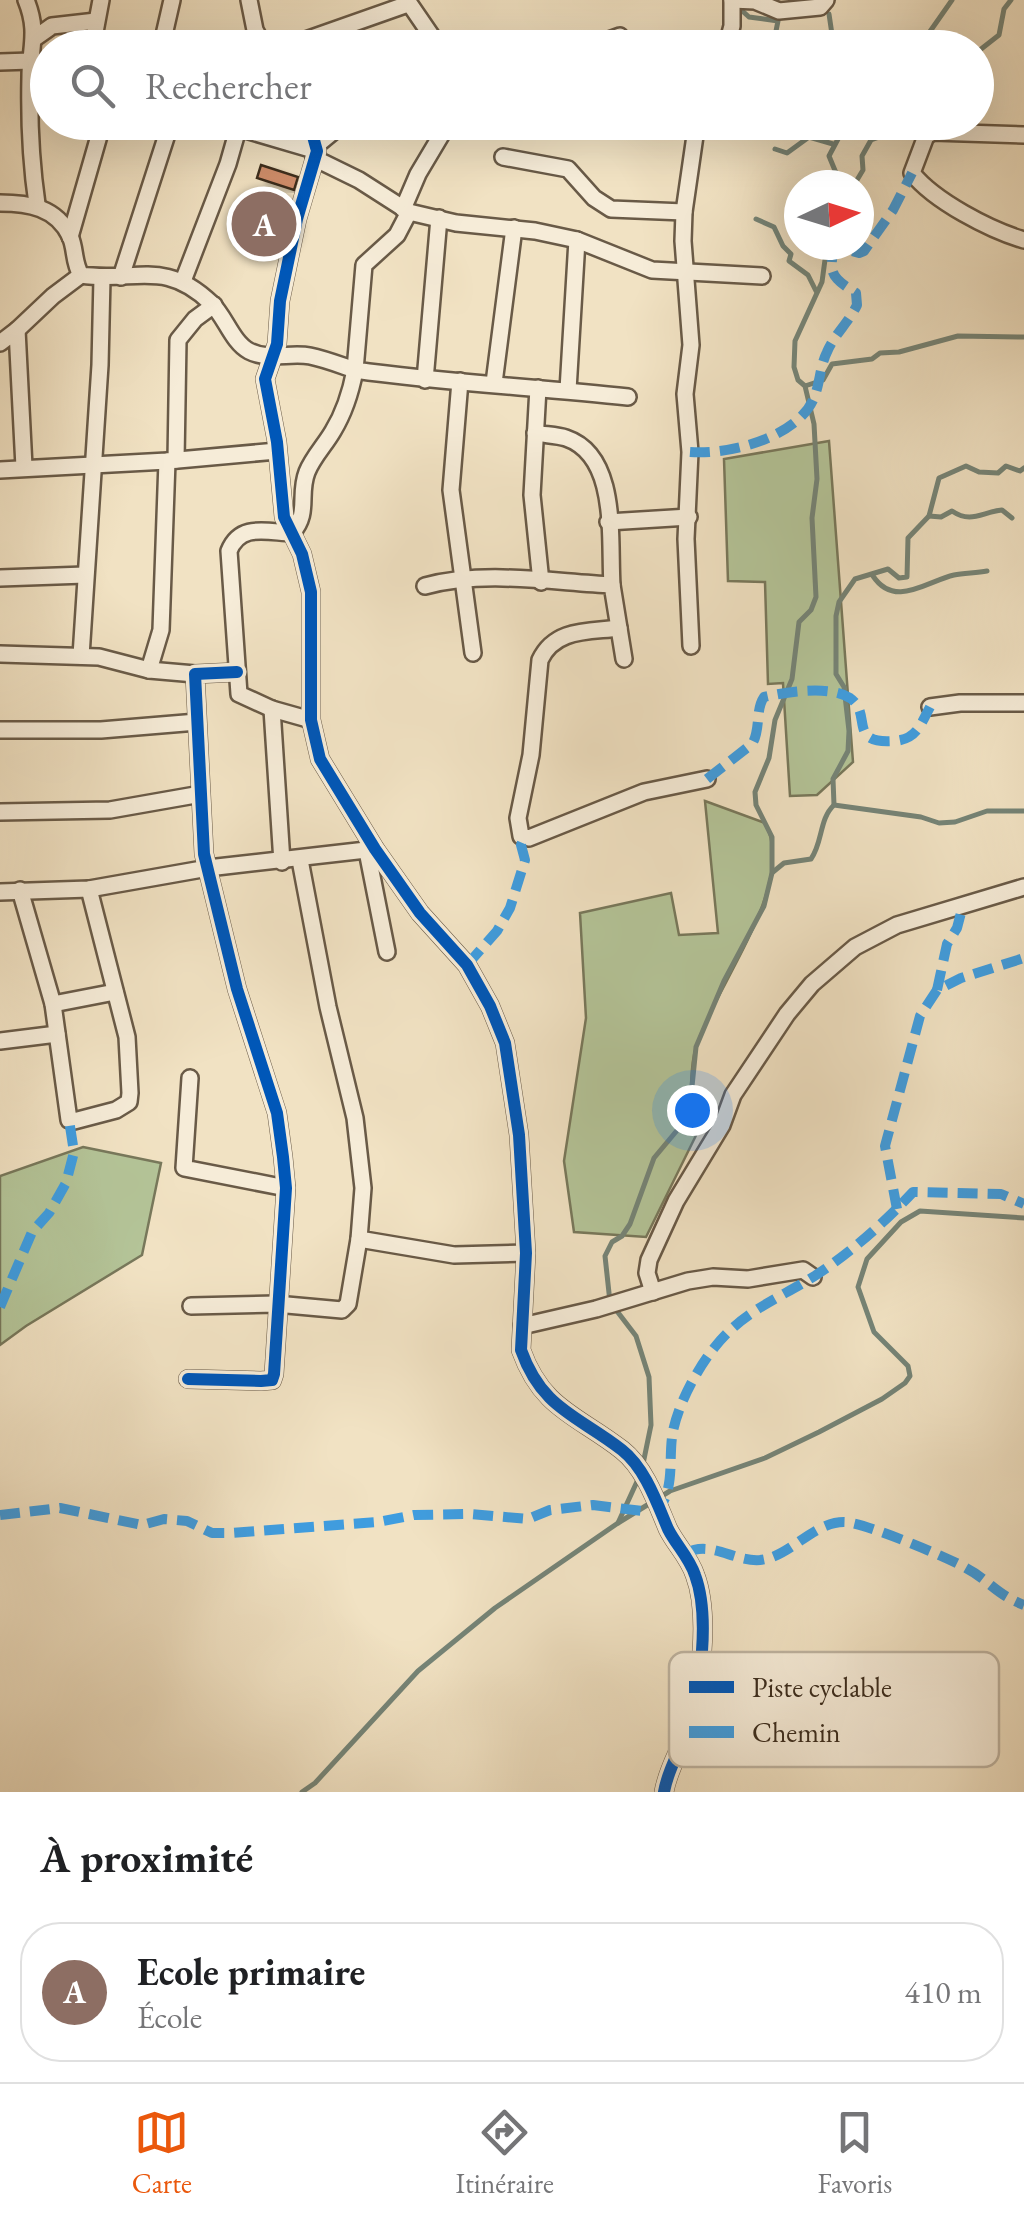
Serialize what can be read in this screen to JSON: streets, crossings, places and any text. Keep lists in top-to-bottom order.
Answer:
{
  "legend": ["Piste cyclable", "Chemin"],
  "north": "right",
  "page": {
    "search": "Rechercher",
    "pins": "A",
    "heading": "À proximité",
    "list": [
      {
        "mark": "A",
        "name": "Ecole primaire",
        "note": "École",
        "value": "410 m"
      }
    ],
    "nav": ["Carte", "Itinéraire", "Favoris"]
  }
}
